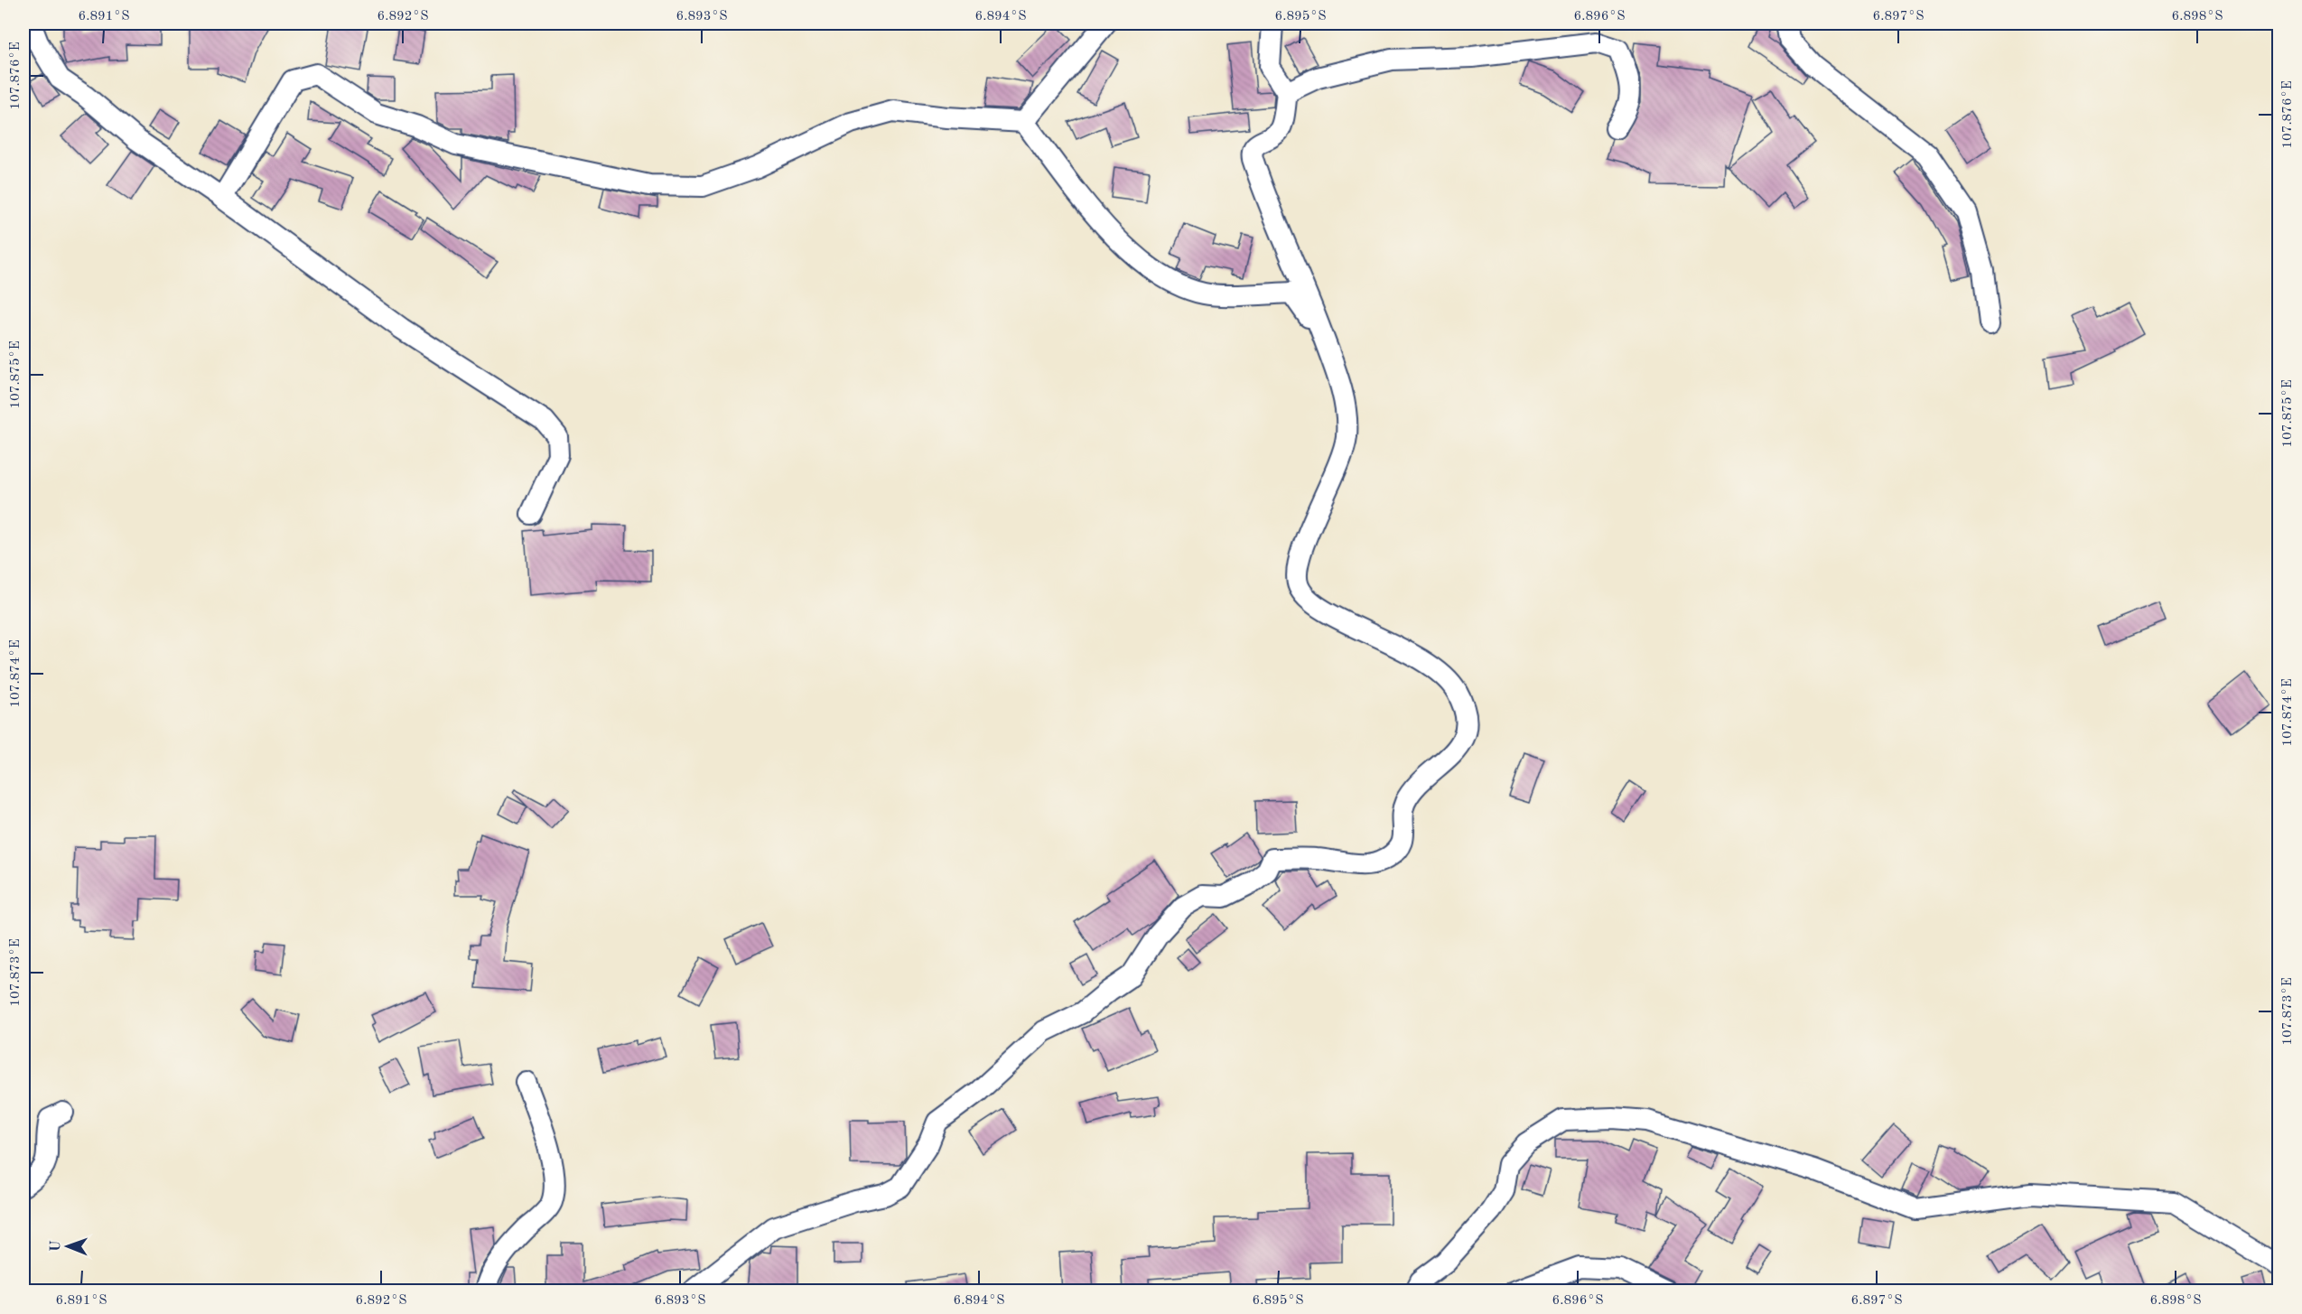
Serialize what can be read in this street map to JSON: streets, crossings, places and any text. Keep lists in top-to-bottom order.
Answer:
{
  "north": "left",
  "coordinates": [
    "6.891°S",
    "6.892°S",
    "6.893°S",
    "6.894°S",
    "6.895°S",
    "6.896°S",
    "6.897°S",
    "6.898°S",
    "107.876°E",
    "107.875°E",
    "107.874°E",
    "107.873°E"
  ]
}
